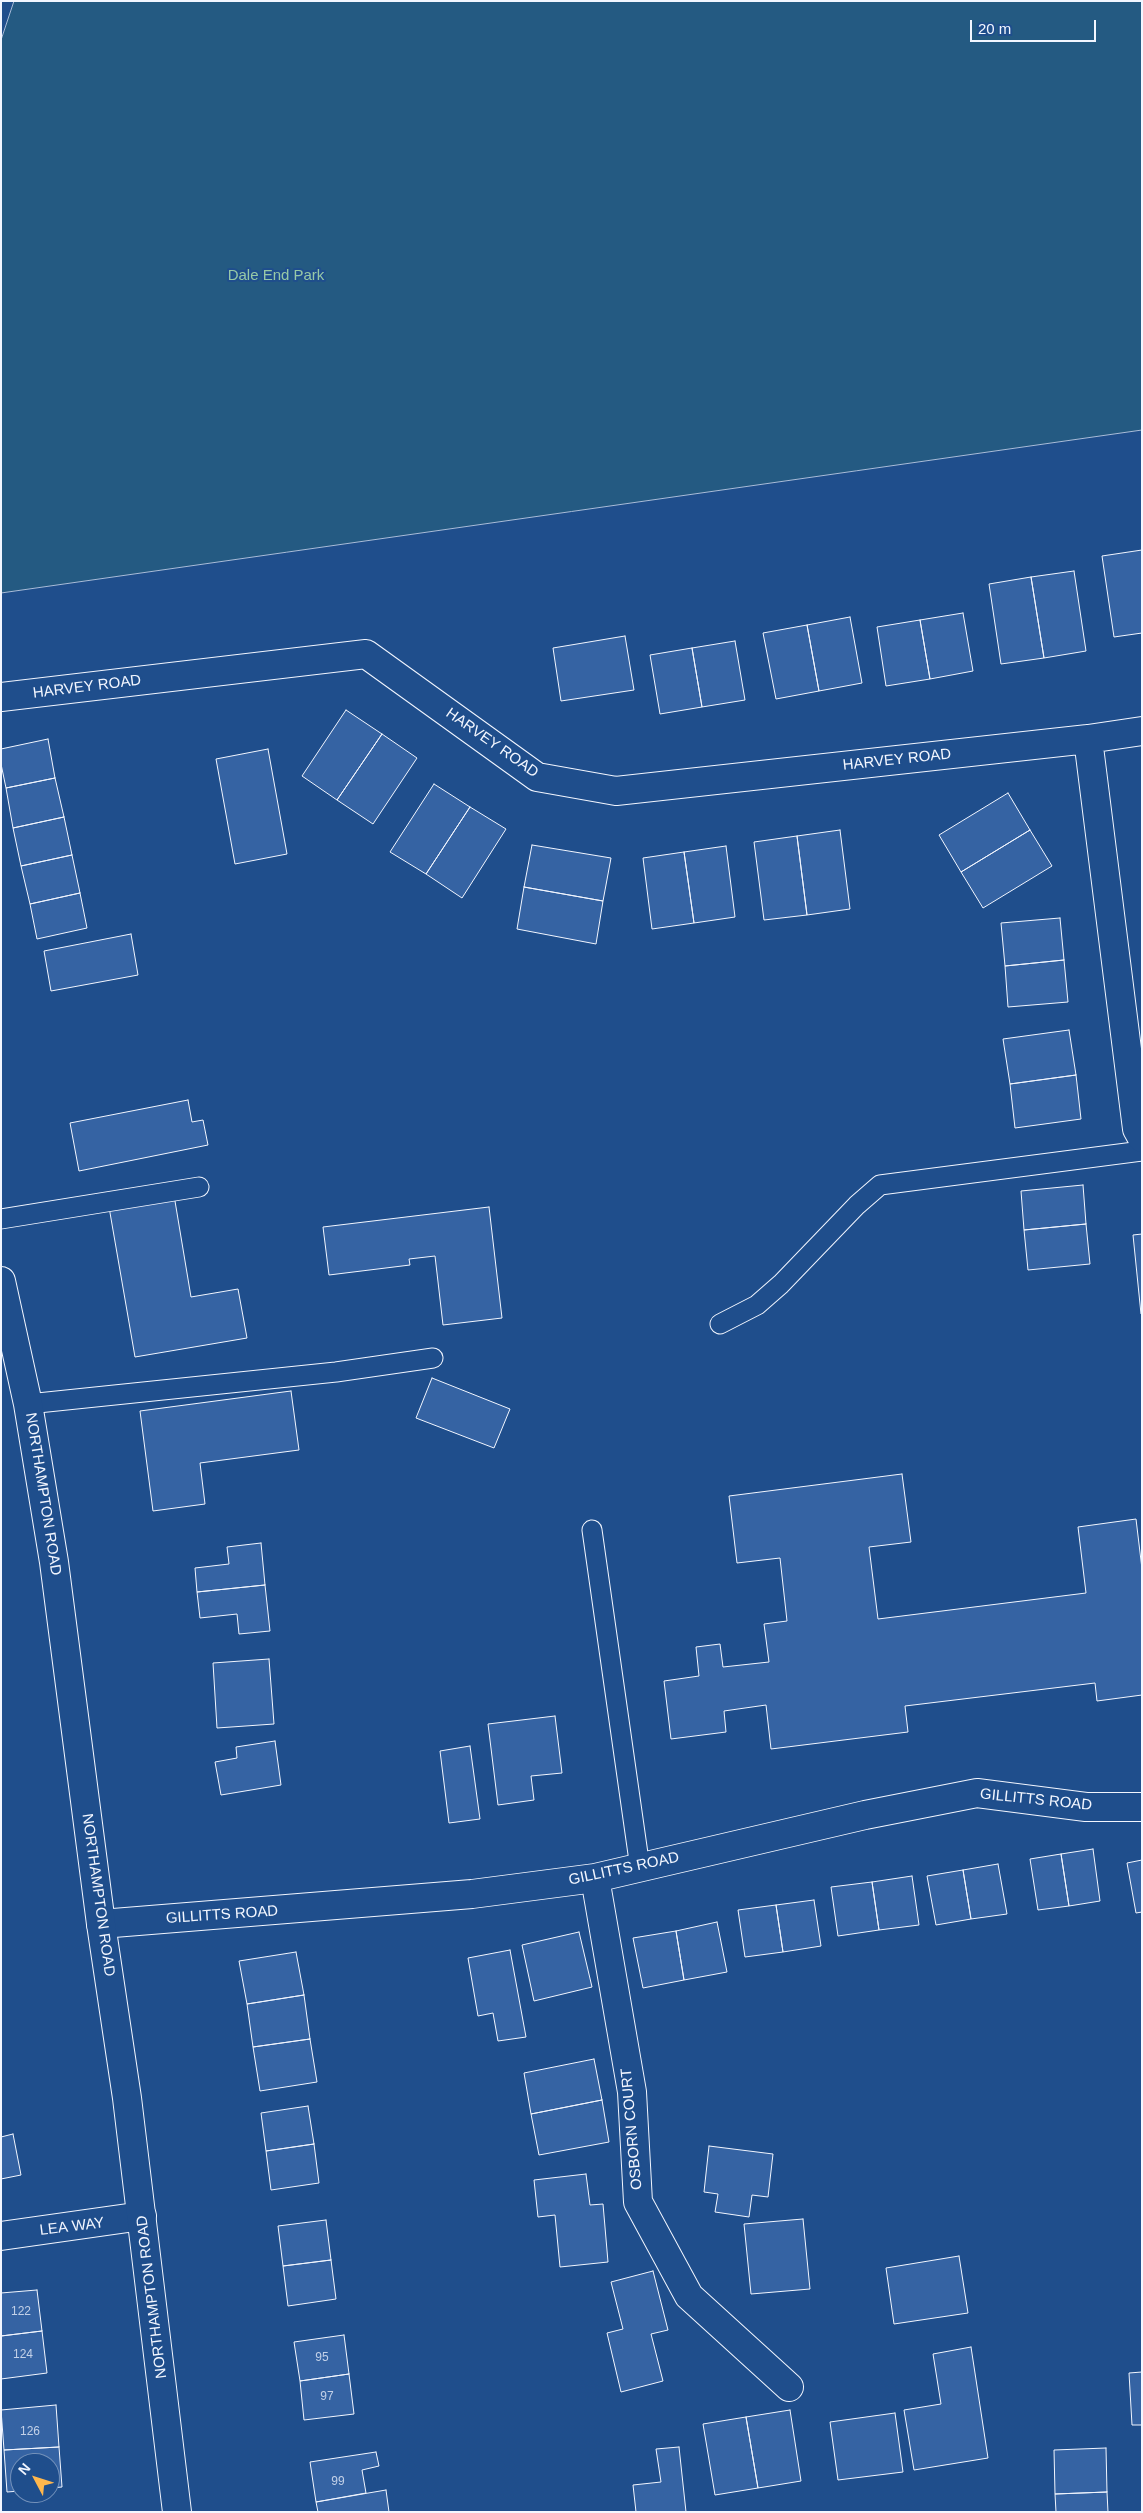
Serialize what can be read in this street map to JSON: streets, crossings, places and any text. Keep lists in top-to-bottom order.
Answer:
{
  "streets": {
    "street": [
      "HARVEY ROAD",
      "NORTHAMPTON ROAD",
      "GILLITTS ROAD",
      "OSBORN COURT",
      "LEA WAY"
    ]
  },
  "crossings": [
    ["NORTHAMPTON ROAD", "GILLITTS ROAD"],
    ["NORTHAMPTON ROAD", "LEA WAY"],
    ["GILLITTS ROAD", "OSBORN COURT"]
  ],
  "parks": ["Dale End Park"],
  "house_numbers": [
    "122",
    "124",
    "95",
    "97",
    "126",
    "99"
  ],
  "scale_bar": "20 m",
  "north": "top left"
}
